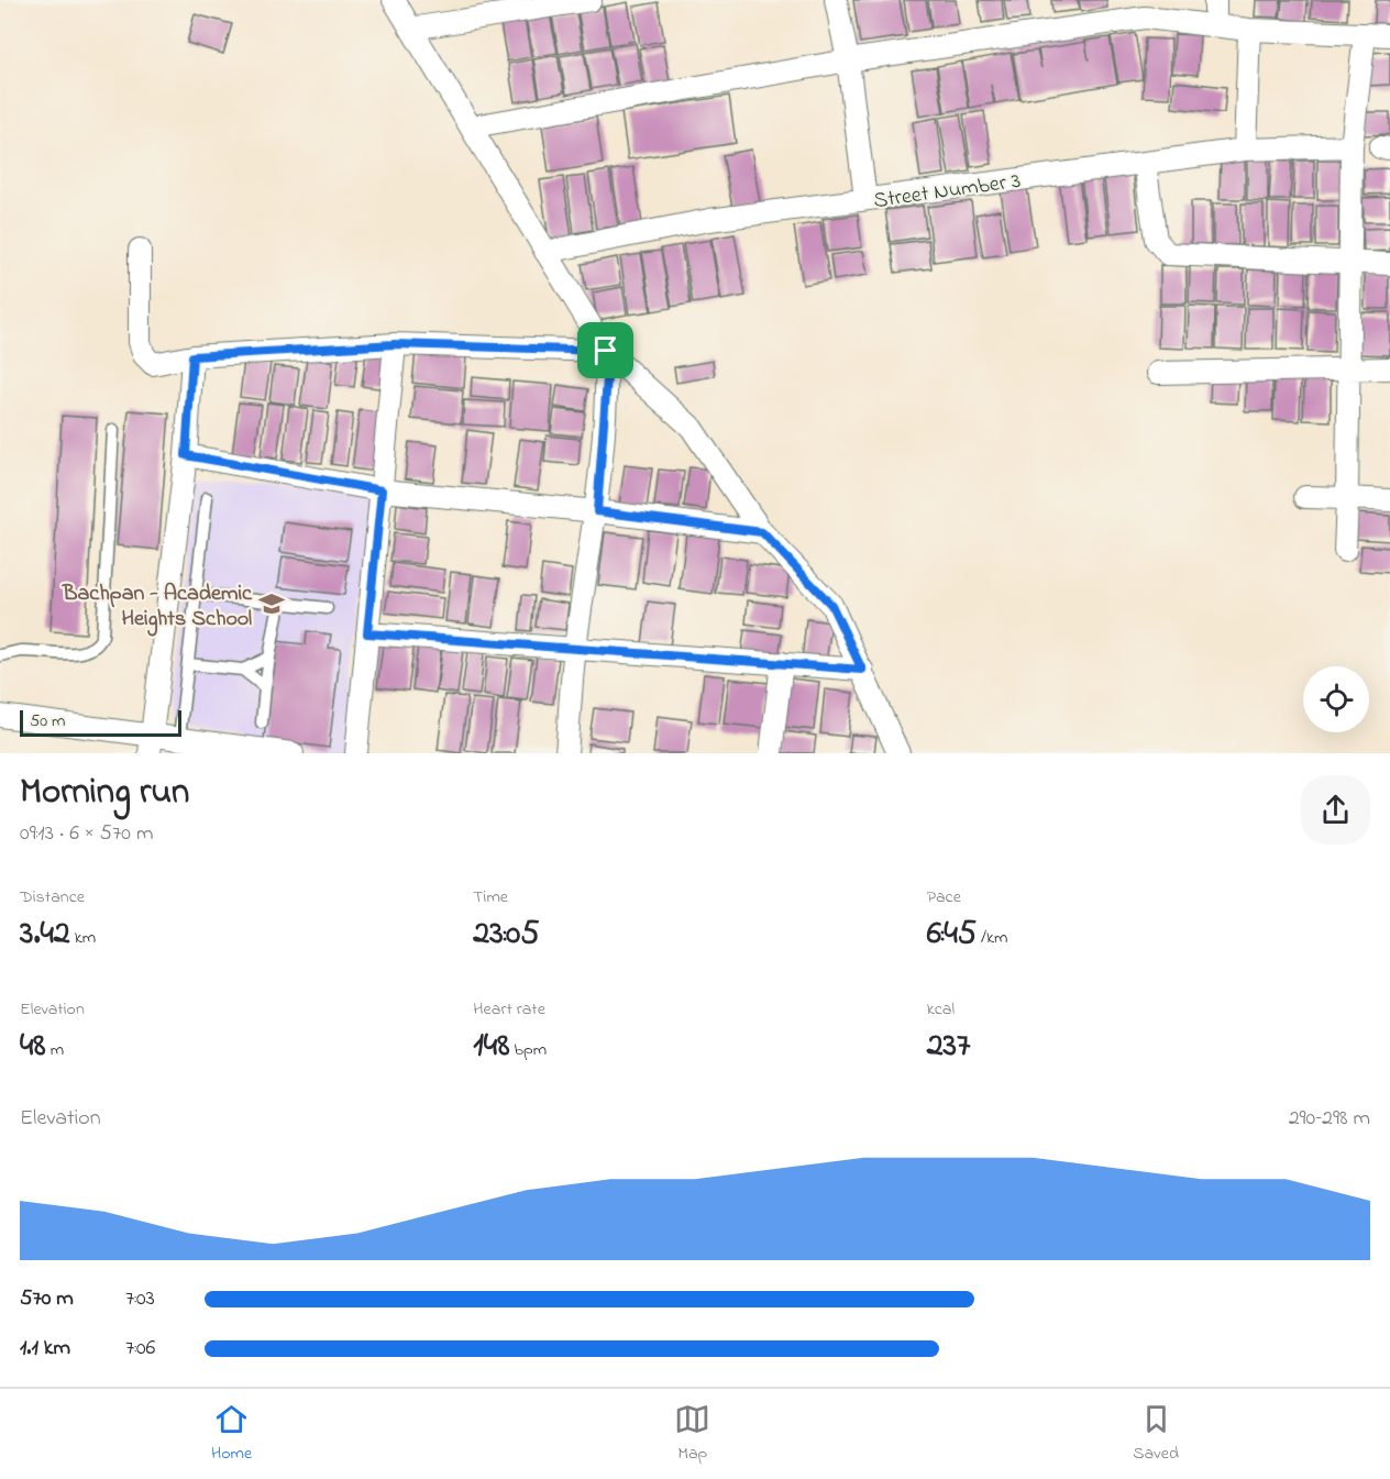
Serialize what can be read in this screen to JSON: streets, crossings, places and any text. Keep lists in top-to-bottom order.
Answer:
{
  "streets": {
    "street": ["Street Number 3"]
  },
  "places": {
    "school or university": ["Bachpan - Academic Heights School"]
  },
  "scale_bar": "50 m",
  "page": {
    "scale": "50 m",
    "heading": ["Morning run", "09:13 · 6 × 570 m"],
    "stats": [
      ["Distance", "3.42 km"],
      ["Time", "23:05"],
      ["Pace", "6:45 /km"],
      ["Elevation", "48 m"],
      ["Heart rate", "148 bpm"],
      ["kcal", "237"]
    ],
    "chart": ["Elevation", "290–298 m"],
    "list": [
      {
        "name": "570 m",
        "note": "7:03"
      },
      {
        "name": "1.1 km",
        "note": "7:06"
      }
    ],
    "tabs": ["Home", "Map", "Saved"]
  }
}
